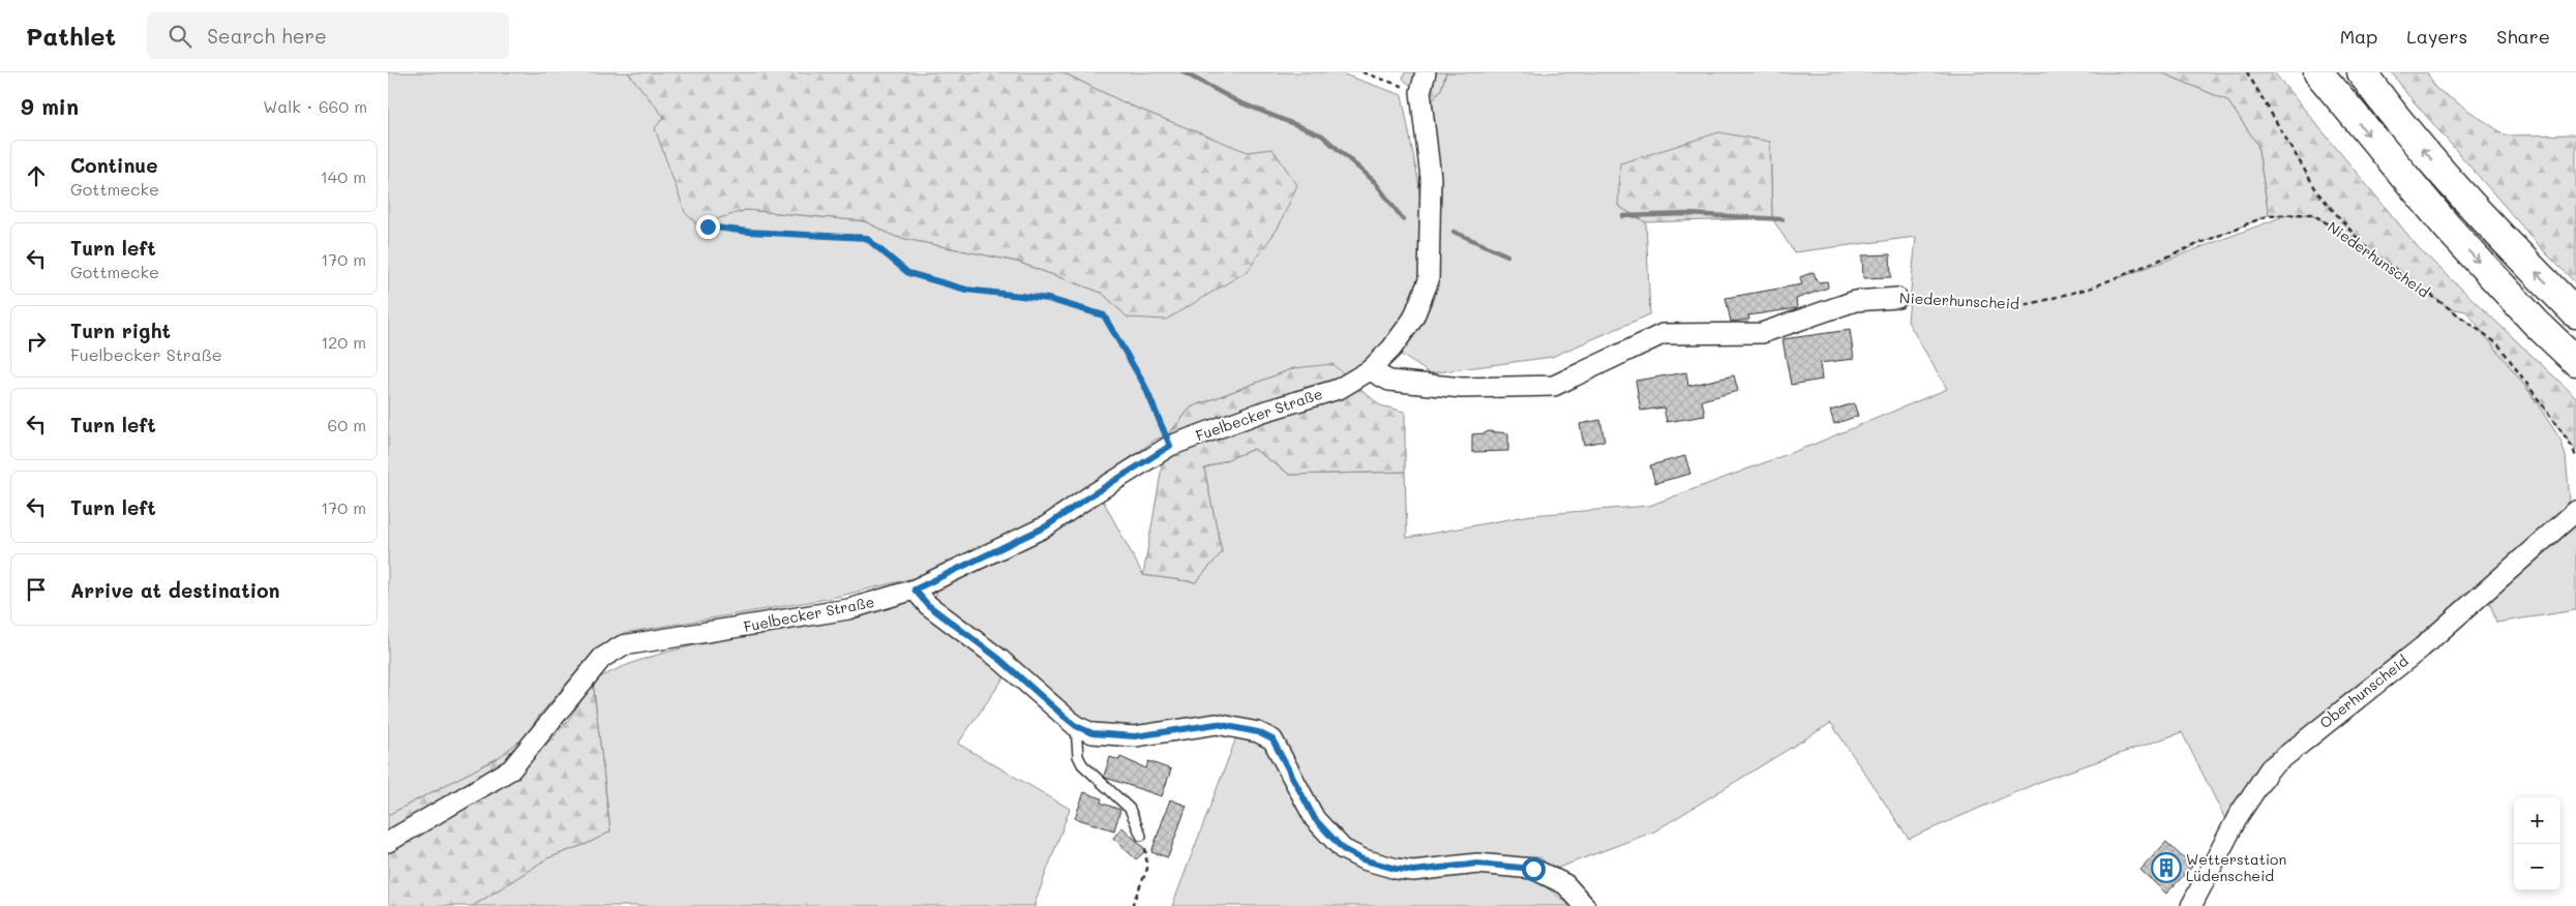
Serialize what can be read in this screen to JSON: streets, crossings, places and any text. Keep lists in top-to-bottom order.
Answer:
{
  "streets": {
    "street": ["Niederhunscheid", "Fuelbecker Straße", "Oberhunscheid"]
  },
  "crossings": [
    ["Niederhunscheid", "Fuelbecker Straße"]
  ],
  "places": {
    "building": ["Wetterstation Lüdenscheid"]
  },
  "page": {
    "header": "Pathlet",
    "search": "Search here",
    "nav": ["Map", "Layers", "Share"],
    "heading": ["9 min", "Walk · 660 m"],
    "list": [
      ["Continue", "Gottmecke", "140 m"],
      ["Turn left", "Gottmecke", "170 m"],
      ["Turn right", "Fuelbecker Straße", "120 m"],
      ["Turn left", "60 m"],
      ["Turn left", "170 m"],
      "Arrive at destination"
    ],
    "map_buttons": ["+", "−"]
  }
}
